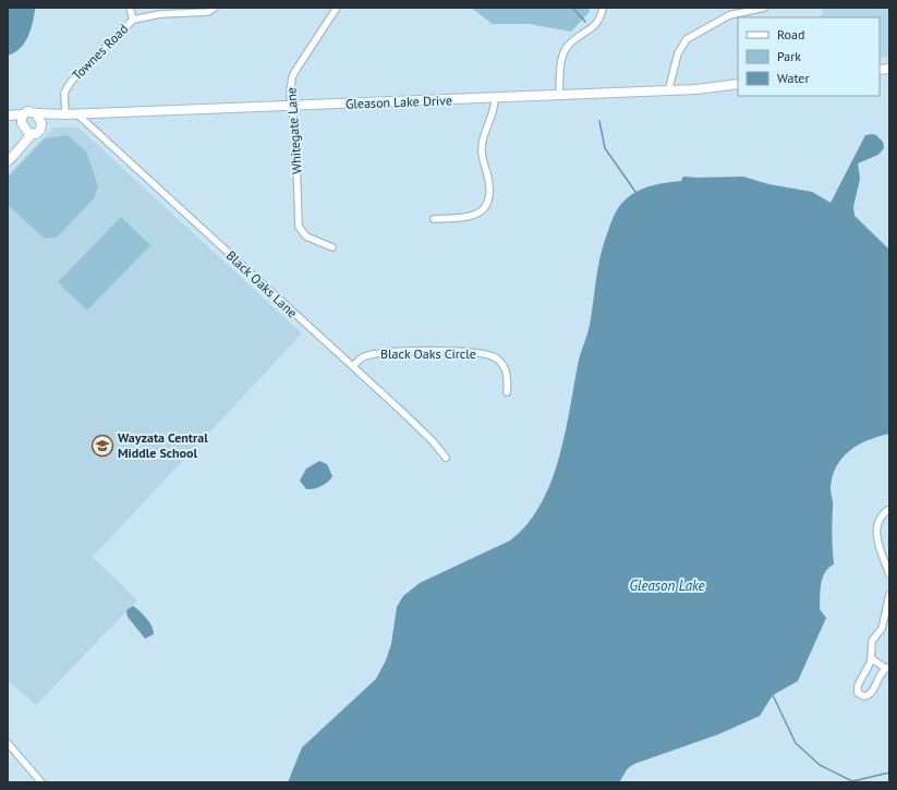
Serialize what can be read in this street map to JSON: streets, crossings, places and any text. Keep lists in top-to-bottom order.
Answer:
{
  "streets": {
    "main road": ["Gleason Lake Drive"],
    "street": [
      "Townes Road",
      "Whitegate Lane",
      "Black Oaks Lane",
      "Black Oaks Circle"
    ]
  },
  "crossings": [
    ["Townes Road", "Gleason Lake Drive"],
    ["Gleason Lake Drive", "Whitegate Lane"],
    ["Gleason Lake Drive", "Black Oaks Lane"],
    ["Black Oaks Lane", "Black Oaks Circle"]
  ],
  "water": ["Gleason Lake"],
  "places": {
    "school or university": ["Wayzata Central Middle School"]
  },
  "legend": ["Road", "Park", "Water"]
}
